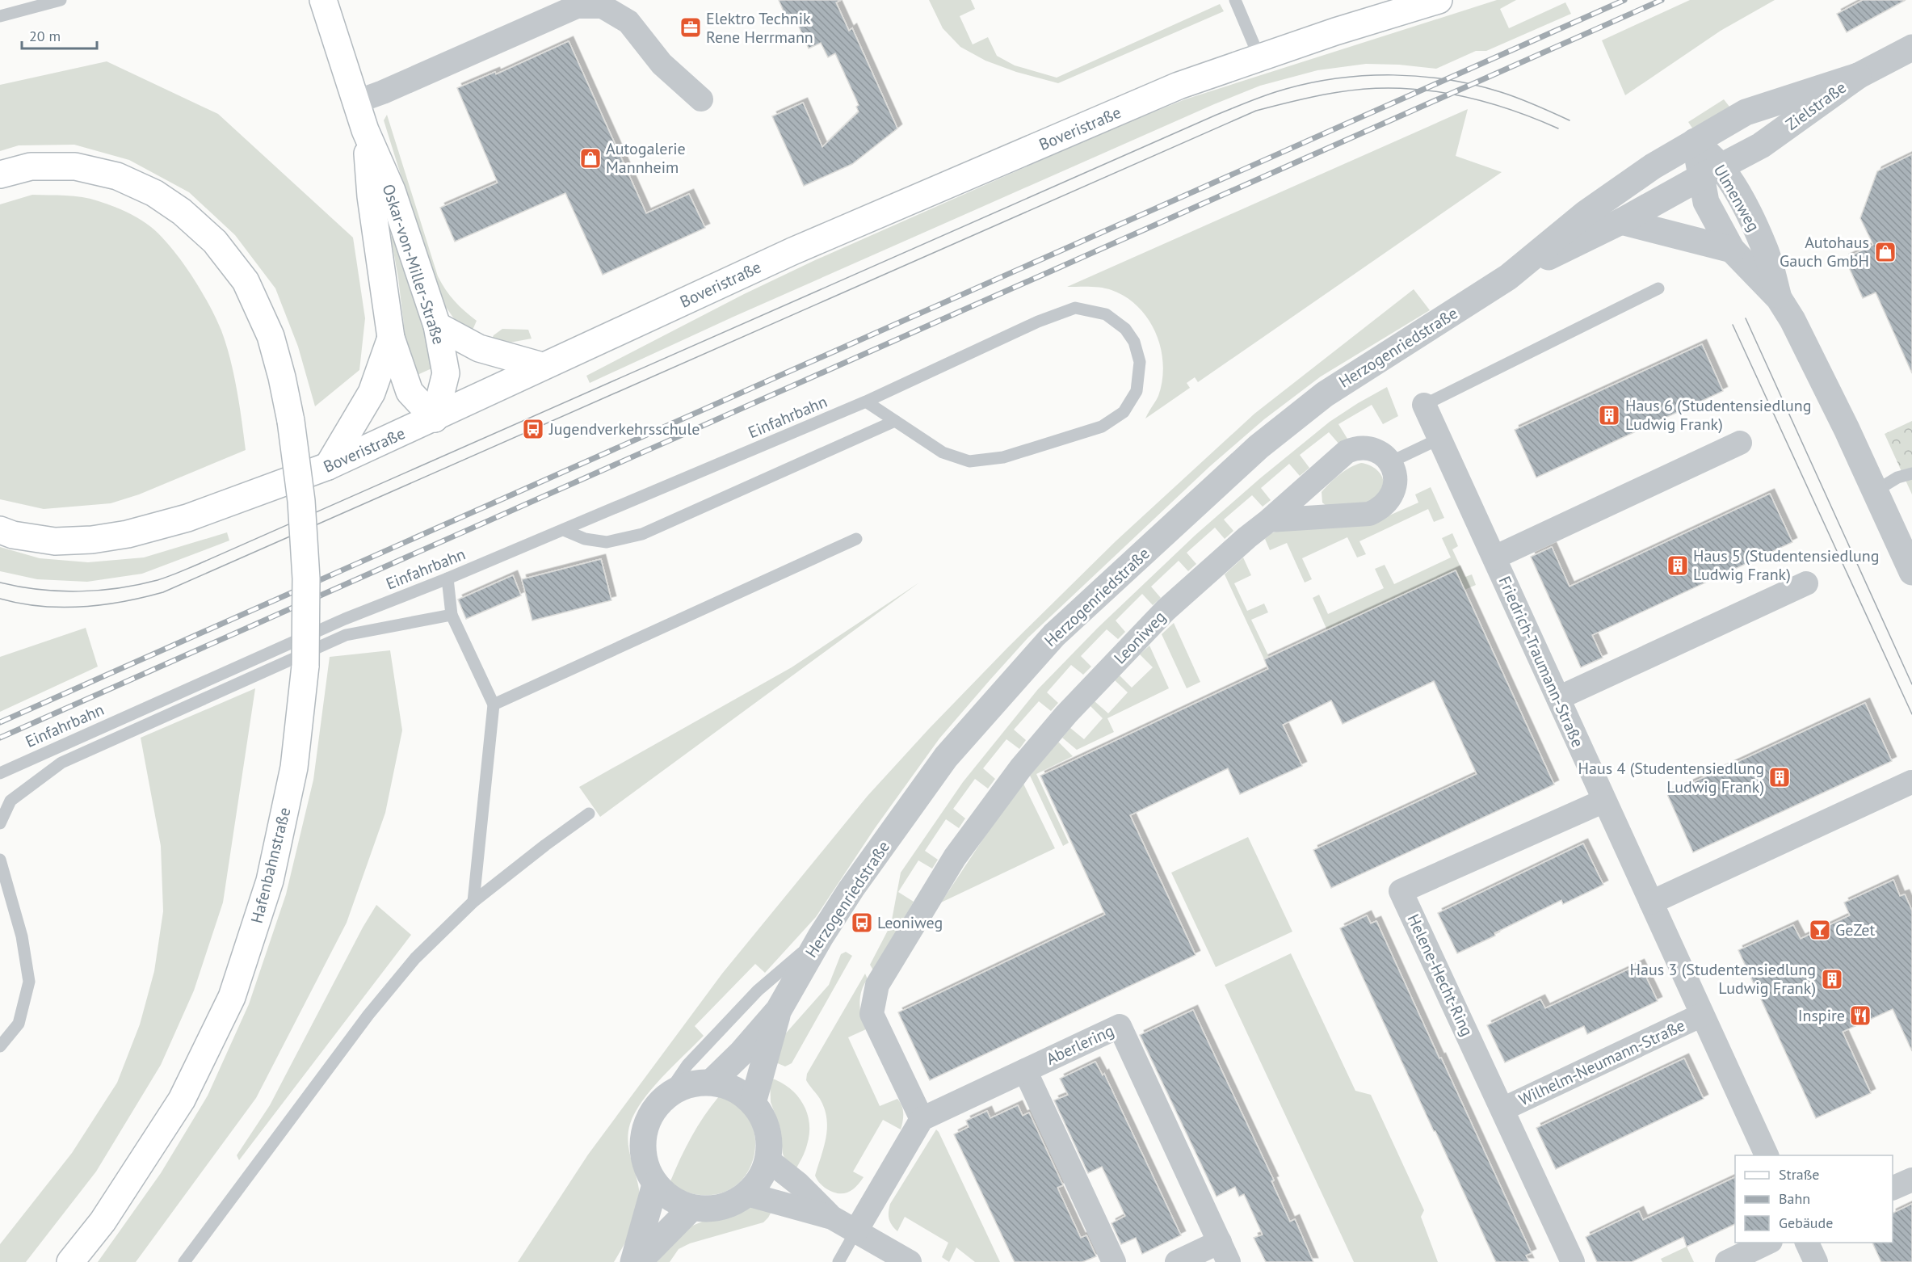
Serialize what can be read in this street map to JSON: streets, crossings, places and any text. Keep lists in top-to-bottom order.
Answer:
{
  "streets": {
    "main road": ["Boveristraße", "Oskar-von-Miller-Straße", "Hafenbahnstraße"],
    "street": [
      "Zielstraße",
      "Ulmenweg",
      "Herzogenriedstraße",
      "Leoniweg",
      "Friedrich-Traumann-Straße",
      "Helene-Hecht-Ring",
      "Aberlering",
      "Wilhelm-Neumann-Straße"
    ],
    "lane": ["Einfahrbahn"]
  },
  "crossings": [
    ["Zielstraße", "Ulmenweg"],
    ["Zielstraße", "Herzogenriedstraße"],
    ["Boveristraße", "Oskar-von-Miller-Straße"],
    ["Ulmenweg", "Herzogenriedstraße"],
    ["Leoniweg", "Aberlering"],
    ["Friedrich-Traumann-Straße", "Helene-Hecht-Ring"],
    ["Friedrich-Traumann-Straße", "Wilhelm-Neumann-Straße"],
    ["Helene-Hecht-Ring", "Wilhelm-Neumann-Straße"]
  ],
  "places": {
    "office": ["Elektro Technik Rene Herrmann"],
    "shop": ["Autogalerie Mannheim", "Autohaus Gauch GmbH"],
    "building": [
      "Haus 6 (Studentensiedlung Ludwig Frank)",
      "Haus 5 (Studentensiedlung Ludwig Frank)",
      "Haus 4 (Studentensiedlung Ludwig Frank)",
      "Haus 3 (Studentensiedlung Ludwig Frank)"
    ],
    "bus stop": ["Jugendverkehrsschule", "Leoniweg"],
    "bar": ["GeZet"],
    "restaurant": ["Inspire"]
  },
  "legend": ["Straße", "Bahn", "Gebäude"],
  "scale_bar": "20 m"
}
